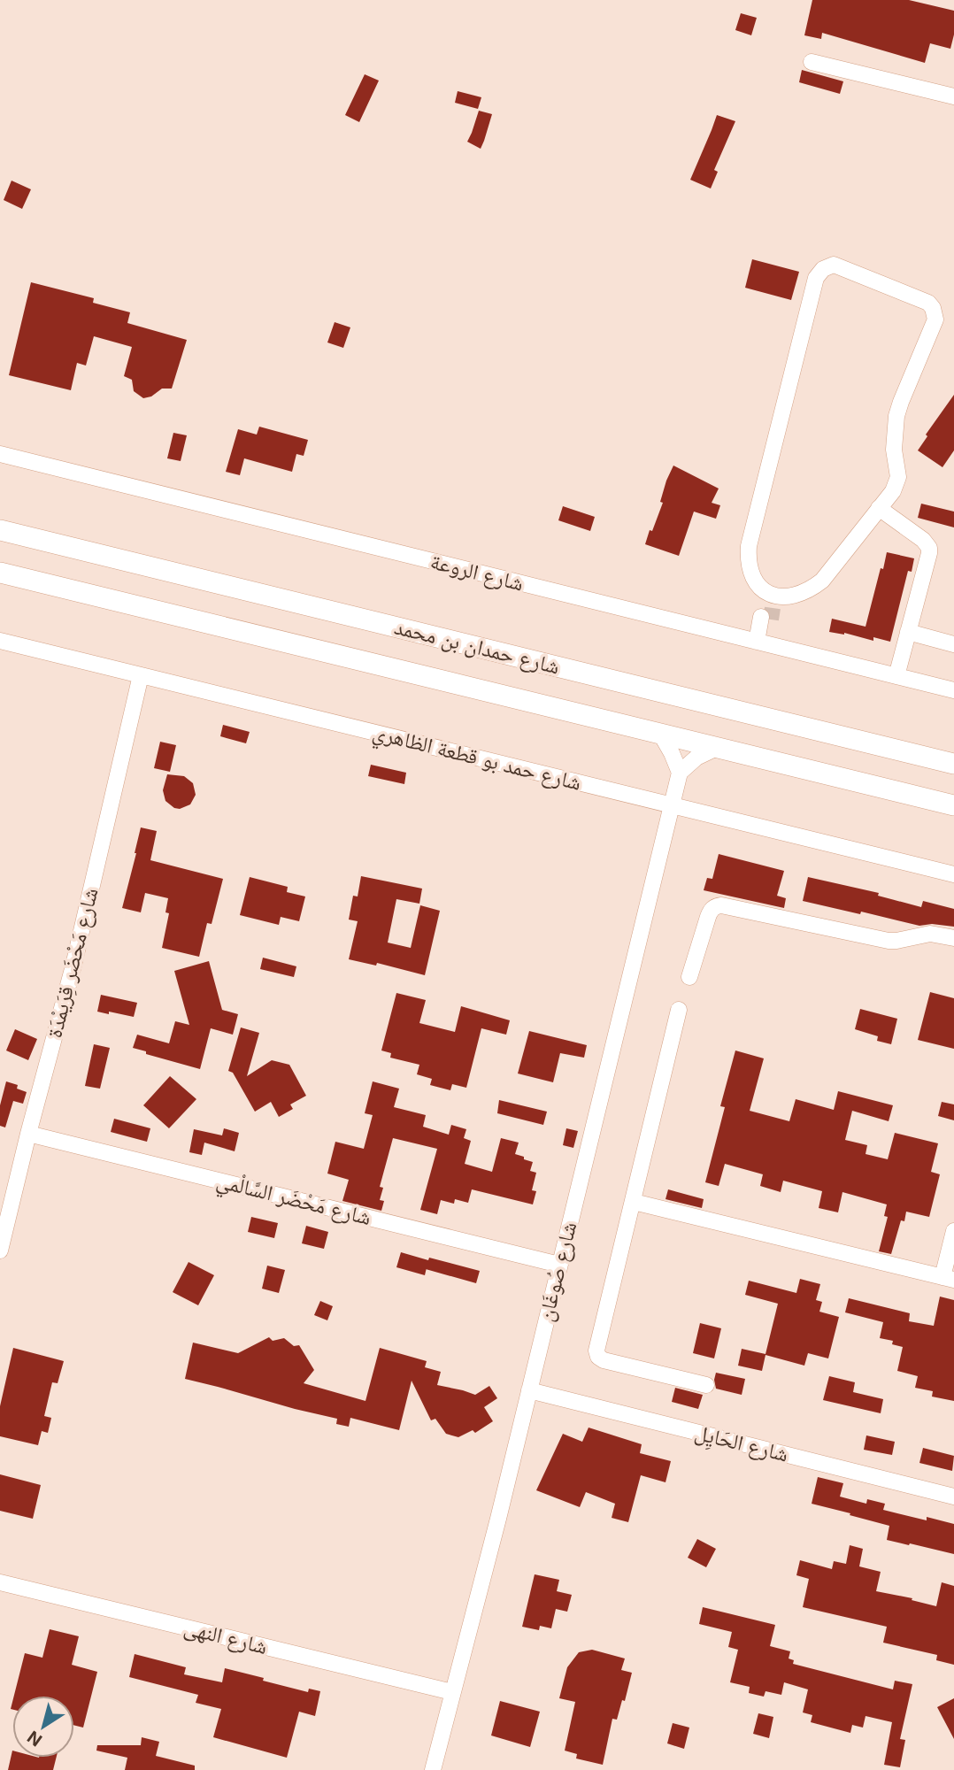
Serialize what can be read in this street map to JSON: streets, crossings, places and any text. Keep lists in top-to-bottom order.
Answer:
{
  "streets": {
    "main road": ["شارع حمدان بن محمد"],
    "street": [
      "شارع الروعة",
      "شارع حمد بو قطعة الظاهري",
      "شارع مَحْضَر قِرَيمْدَة",
      "شارع مَحْضَر السَّالْمي",
      "شارع صُوغَان",
      "شارع الحَايِل",
      "شارع النهى"
    ]
  },
  "crossings": [
    ["شارع حمد بو قطعة الظاهري", "شارع مَحْضَر قِرَيمْدَة"],
    ["شارع حمد بو قطعة الظاهري", "شارع صُوغَان"],
    ["شارع مَحْضَر قِرَيمْدَة", "شارع مَحْضَر السَّالْمي"],
    ["شارع مَحْضَر السَّالْمي", "شارع صُوغَان"],
    ["شارع صُوغَان", "شارع الحَايِل"],
    ["شارع صُوغَان", "شارع النهى"]
  ],
  "north": "bottom left"
}
